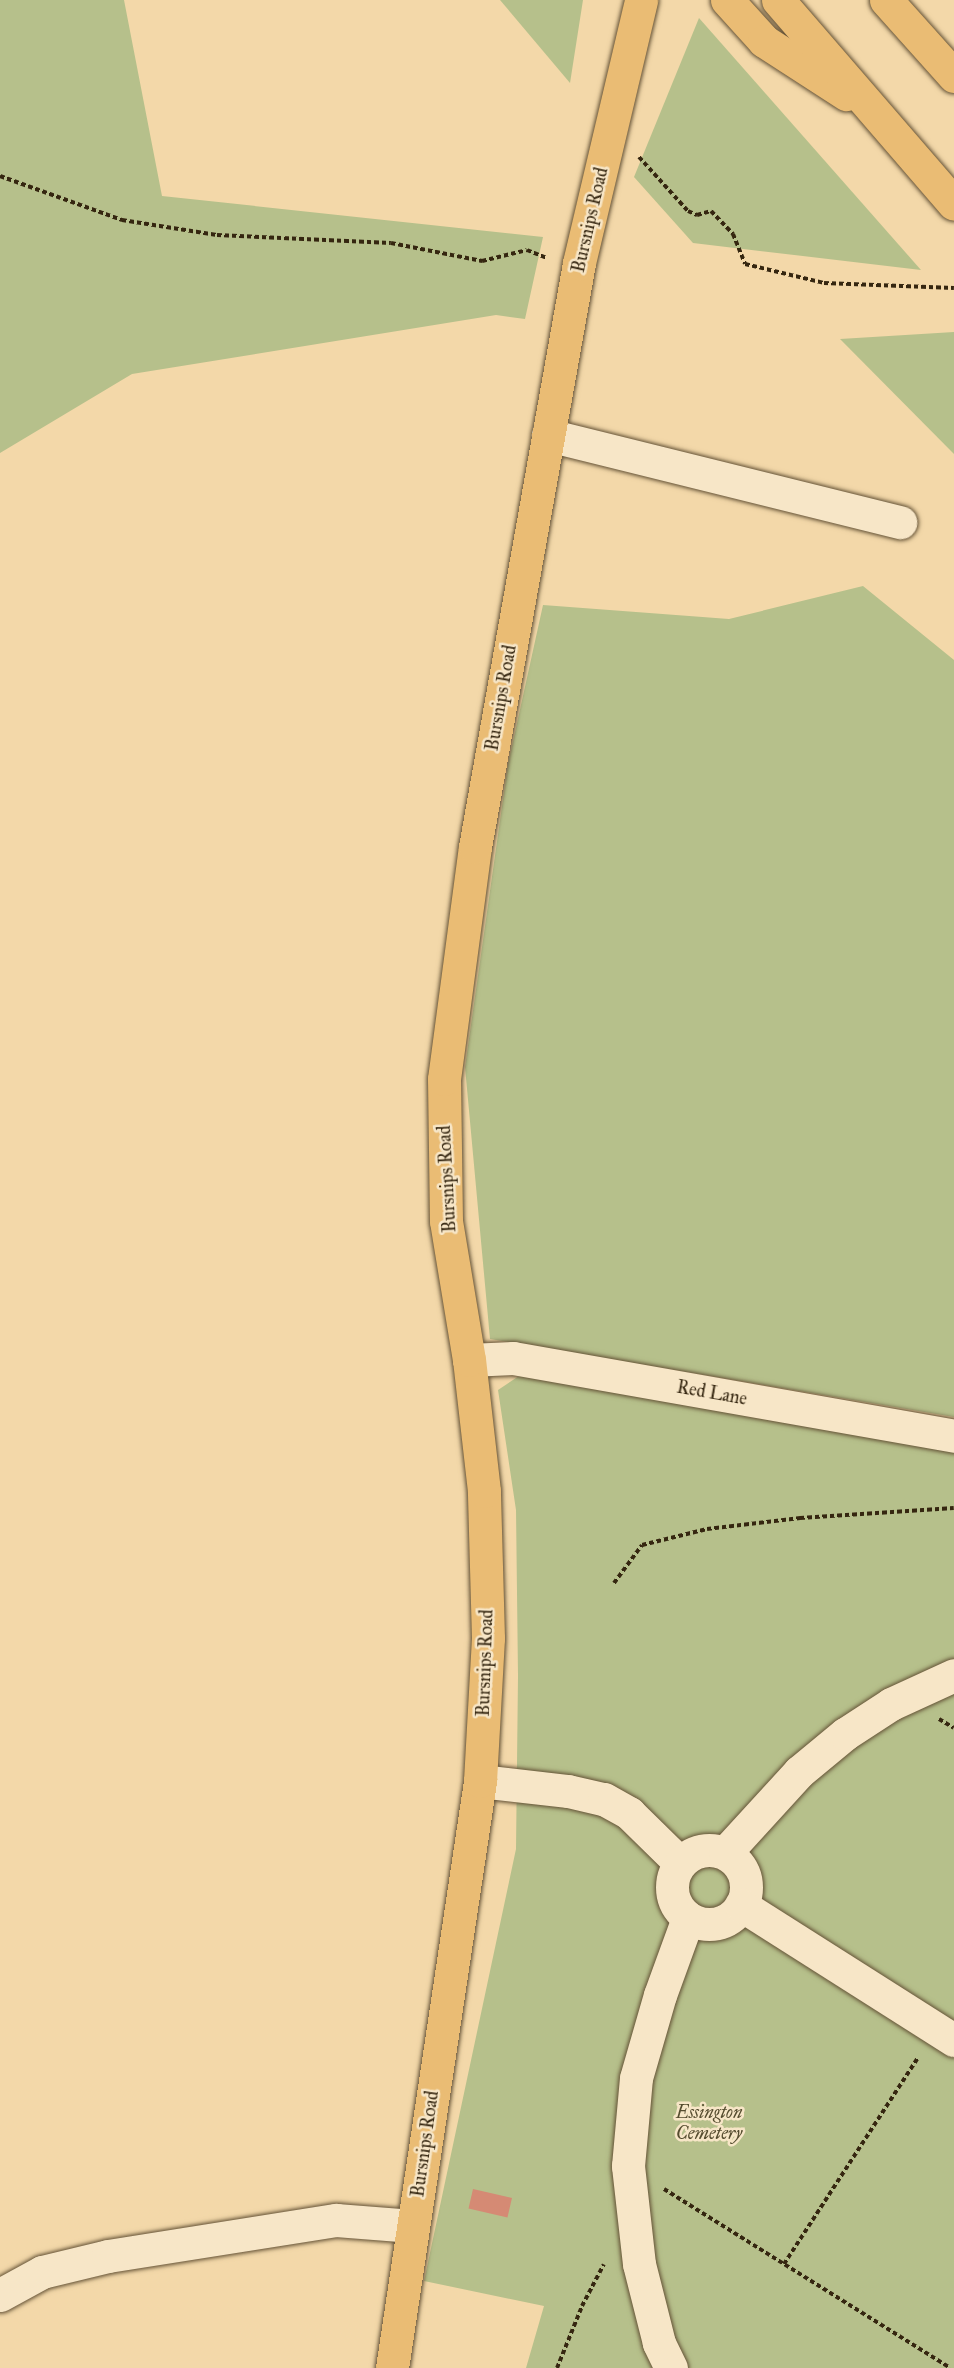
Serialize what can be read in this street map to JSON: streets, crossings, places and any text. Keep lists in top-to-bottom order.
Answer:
{
  "streets": {
    "main road": ["Bursnips Road"],
    "street": ["Red Lane"]
  },
  "crossings": [
    ["Bursnips Road", "Red Lane"]
  ],
  "parks": ["Essington Cemetery"]
}
